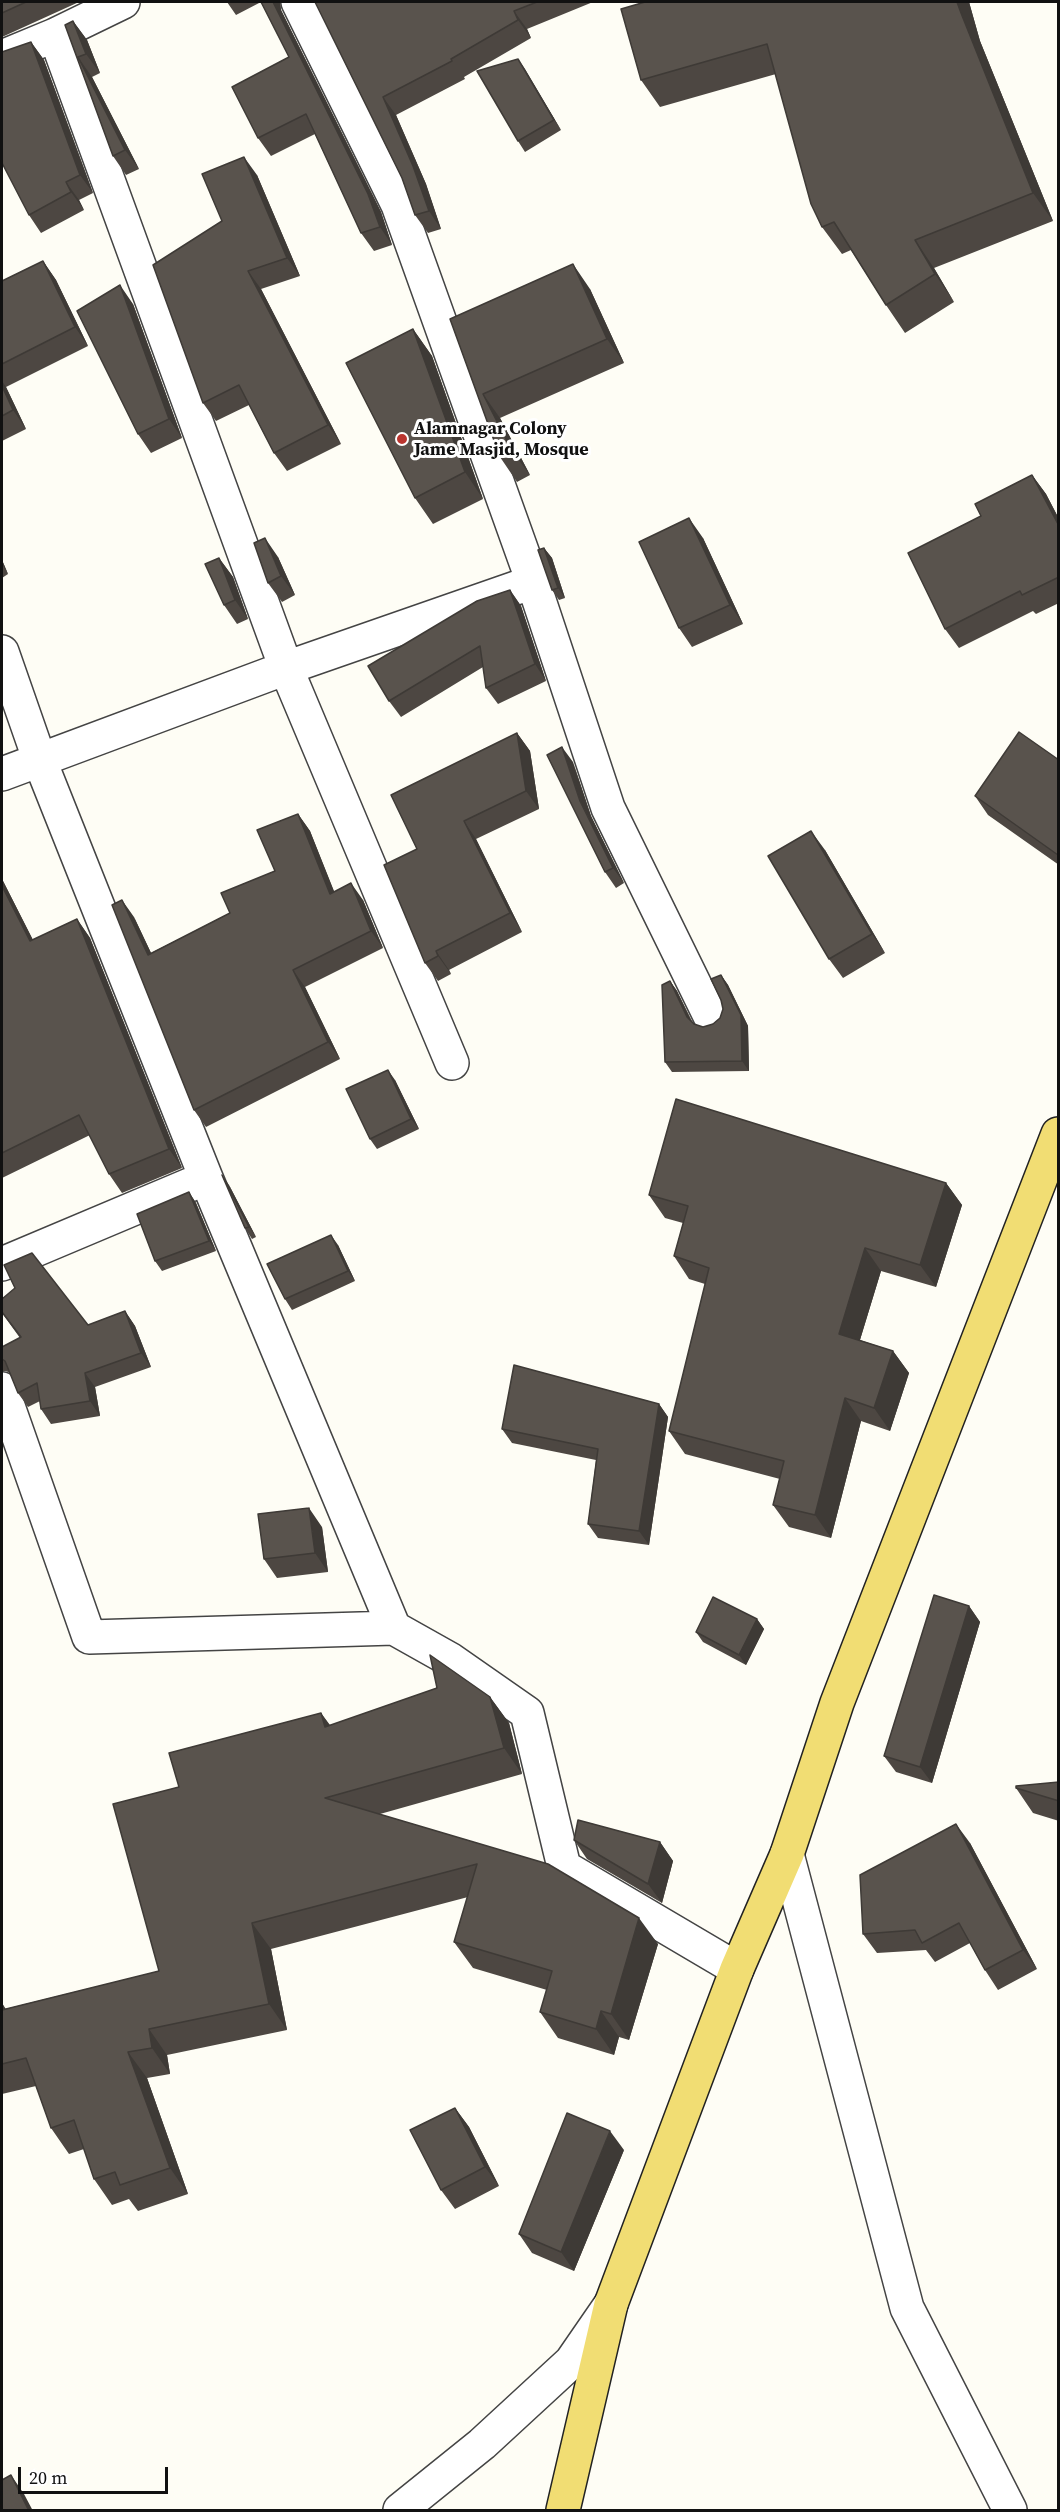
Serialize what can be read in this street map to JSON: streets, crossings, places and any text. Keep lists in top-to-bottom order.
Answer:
{
  "places": ["Alamnagar Colony Jame Masjid, Mosque"],
  "scale_bar": "20 m"
}
